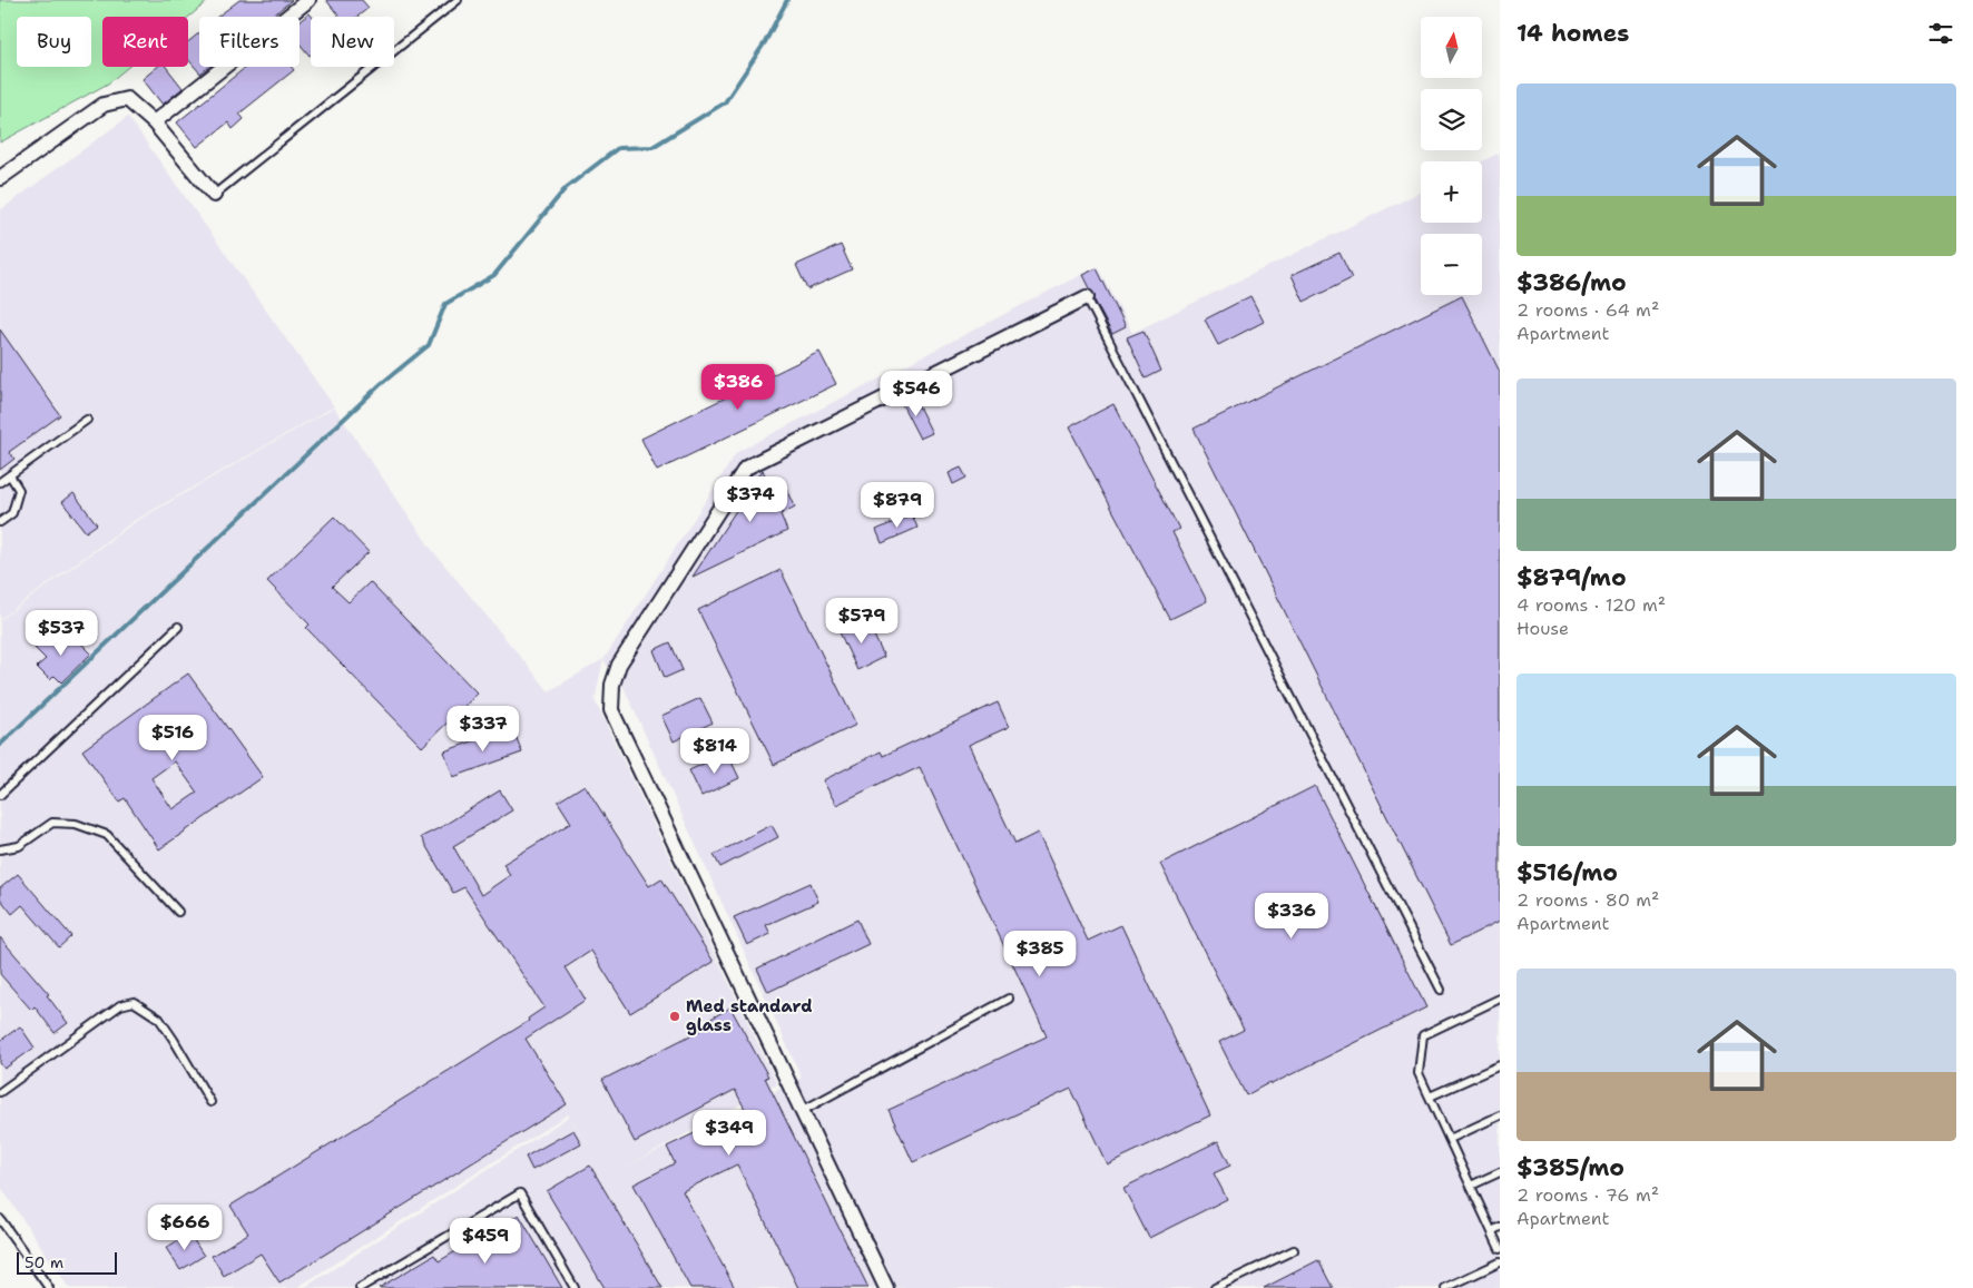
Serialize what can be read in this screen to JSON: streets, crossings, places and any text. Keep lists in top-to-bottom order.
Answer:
{
  "places": ["Med standard glass"],
  "scale_bar": "50 m",
  "north": "top",
  "page": {
    "heading": "14 homes",
    "map_buttons": ["+", "−"],
    "chip": [
      "Buy",
      "Rent",
      "Filters",
      "New"
    ],
    "list": [
      {
        "name": "$386/mo",
        "note": "2 rooms · 64 m² · Apartment"
      },
      {
        "name": "$879/mo",
        "note": "4 rooms · 120 m² · House"
      },
      {
        "name": "$516/mo",
        "note": "2 rooms · 80 m² · Apartment"
      },
      {
        "name": "$385/mo",
        "note": "2 rooms · 76 m² · Apartment"
      }
    ],
    "price": [
      "$386",
      "$546",
      "$374",
      "$879",
      "$579",
      "$537",
      "$337",
      "$516",
      "$814",
      "$336",
      "$385",
      "$349",
      "$666",
      "$459"
    ],
    "scale": "50 m"
  }
}
